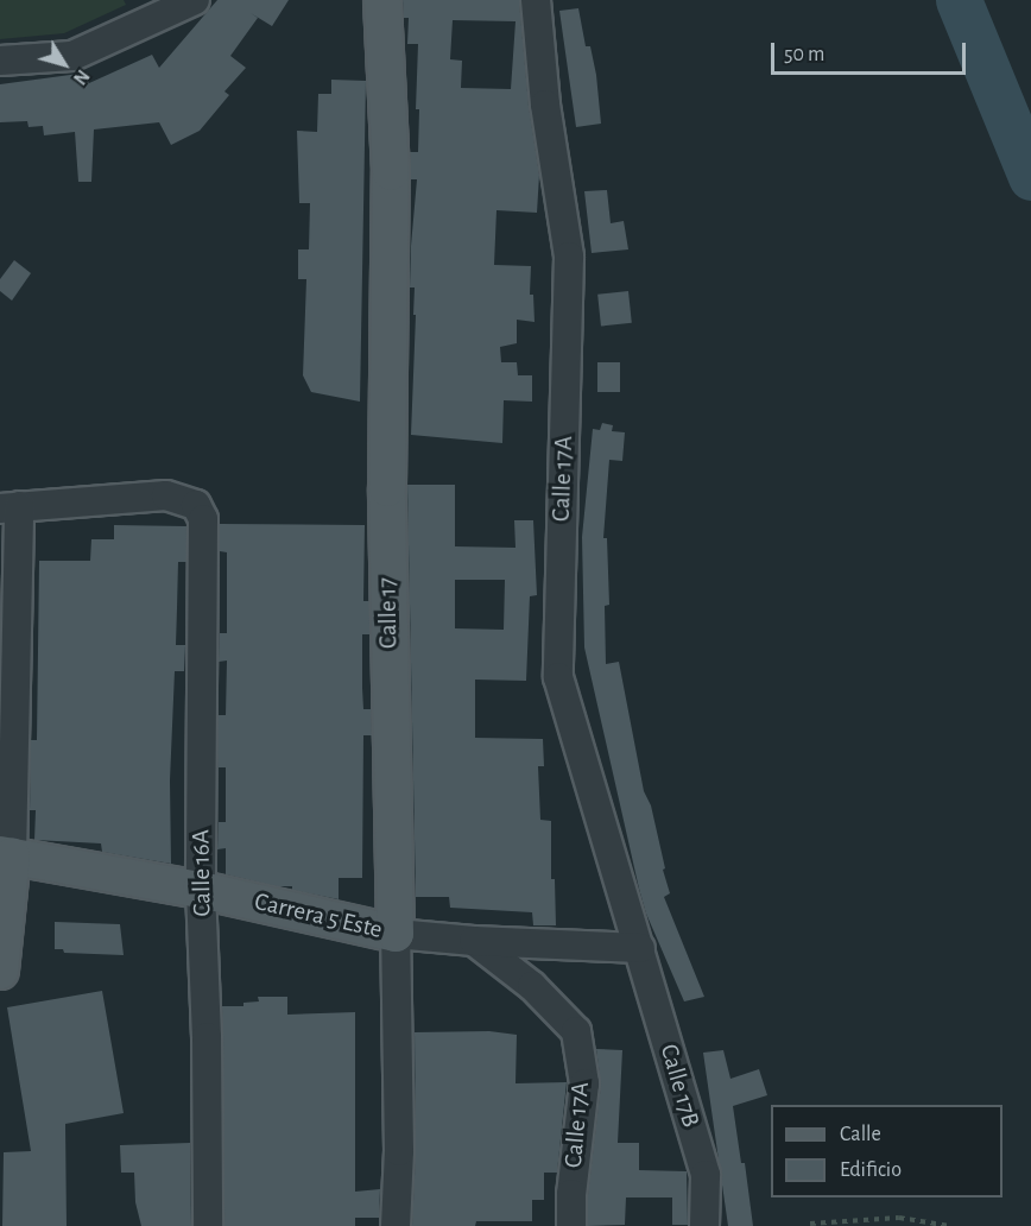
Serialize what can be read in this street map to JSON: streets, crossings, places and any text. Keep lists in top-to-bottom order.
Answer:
{
  "streets": {
    "main road": ["Calle 17", "Carrera 5 Este"],
    "street": ["Calle 17A", "Calle 16A", "Calle 17B"]
  },
  "crossings": [
    ["Calle 17A", "Carrera 5 Este"],
    ["Calle 17A", "Calle 17B"],
    ["Calle 17", "Carrera 5 Este"],
    ["Calle 16A", "Carrera 5 Este"],
    ["Carrera 5 Este", "Calle 17B"]
  ],
  "legend": ["Calle", "Edificio"],
  "scale_bar": "50 m",
  "north": "bottom right"
}
